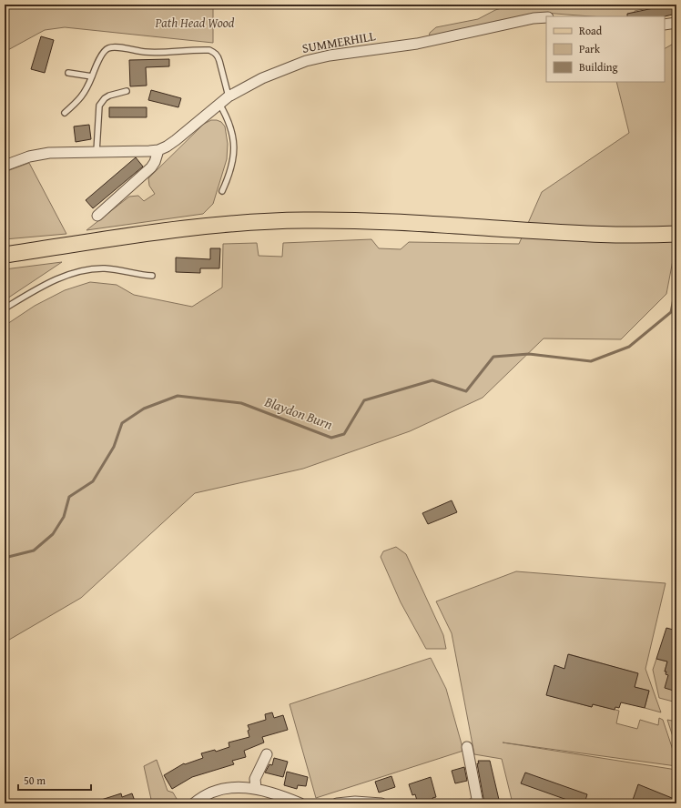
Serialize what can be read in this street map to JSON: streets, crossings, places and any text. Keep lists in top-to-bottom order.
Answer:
{
  "streets": {
    "street": ["SUMMERHILL"]
  },
  "water": ["Blaydon Burn"],
  "parks": ["Path Head Wood"],
  "legend": ["Road", "Park", "Building"],
  "scale_bar": "50 m"
}
